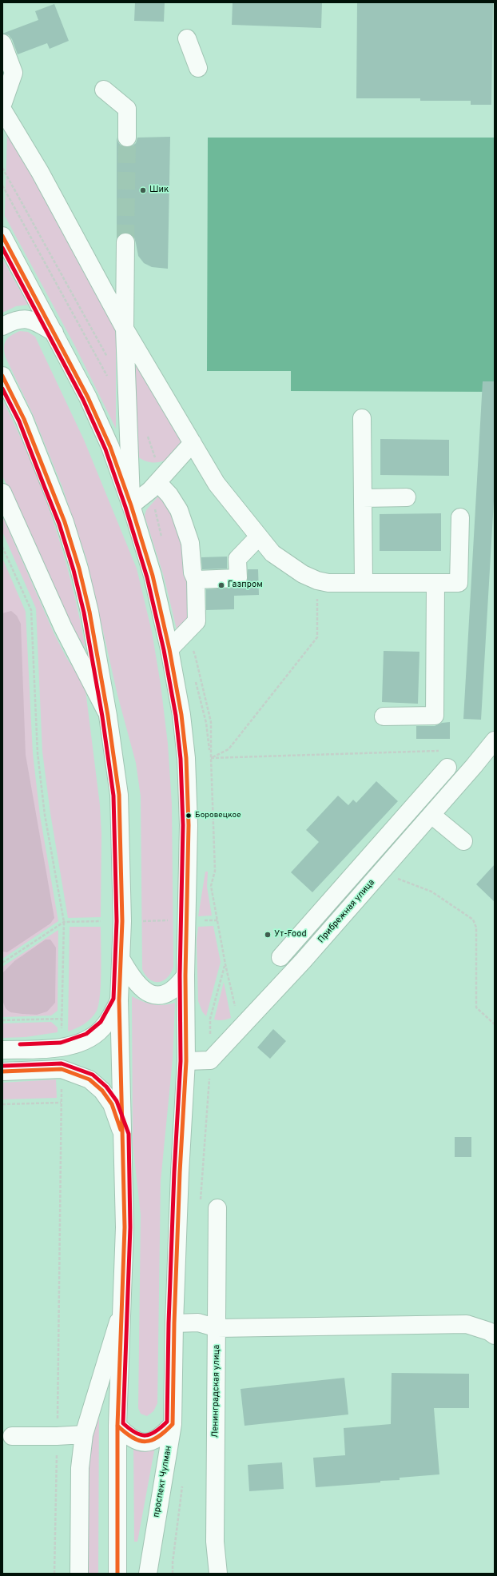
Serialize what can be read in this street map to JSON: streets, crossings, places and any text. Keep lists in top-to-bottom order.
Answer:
{
  "streets": {
    "main road": ["Прибрежная улица", "Ленинградская улица", "проспект Чулман"]
  },
  "crossings": [
    ["Прибрежная улица", "проспект Чулман"]
  ],
  "places": [
    "Шик",
    "Газпром",
    "Боровецкое",
    "Ут-Food"
  ]
}
